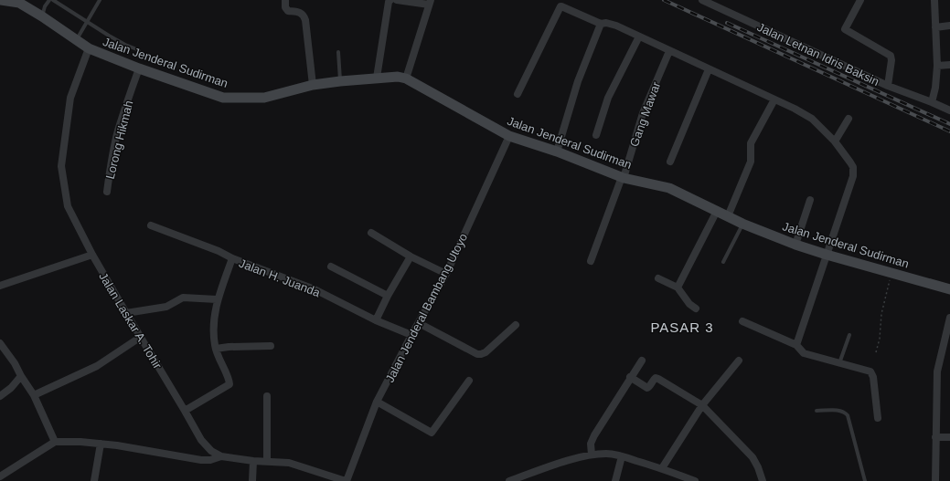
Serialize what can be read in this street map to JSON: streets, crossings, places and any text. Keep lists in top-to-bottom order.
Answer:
{
  "streets": {
    "main road": ["Jalan Jenderal Sudirman"],
    "street": [
      "Jalan Letnan Idris Baksin",
      "Gang Mawar",
      "Lorong Hikmah",
      "Jalan H. Juanda",
      "Jalan Jenderal Bambang Utoyo",
      "Jalan Laskar A. Tohir"
    ]
  },
  "crossings": [
    ["Jalan Jenderal Sudirman", "Gang Mawar"],
    ["Jalan Jenderal Sudirman", "Lorong Hikmah"],
    ["Jalan Jenderal Sudirman", "Jalan Jenderal Bambang Utoyo"],
    ["Jalan Jenderal Sudirman", "Jalan Laskar A. Tohir"],
    ["Jalan H. Juanda", "Jalan Jenderal Bambang Utoyo"],
    ["Jalan H. Juanda", "Jalan Laskar A. Tohir"],
    ["Jalan Jenderal Bambang Utoyo", "Jalan Laskar A. Tohir"]
  ],
  "districts": ["PASAR 3"]
}
